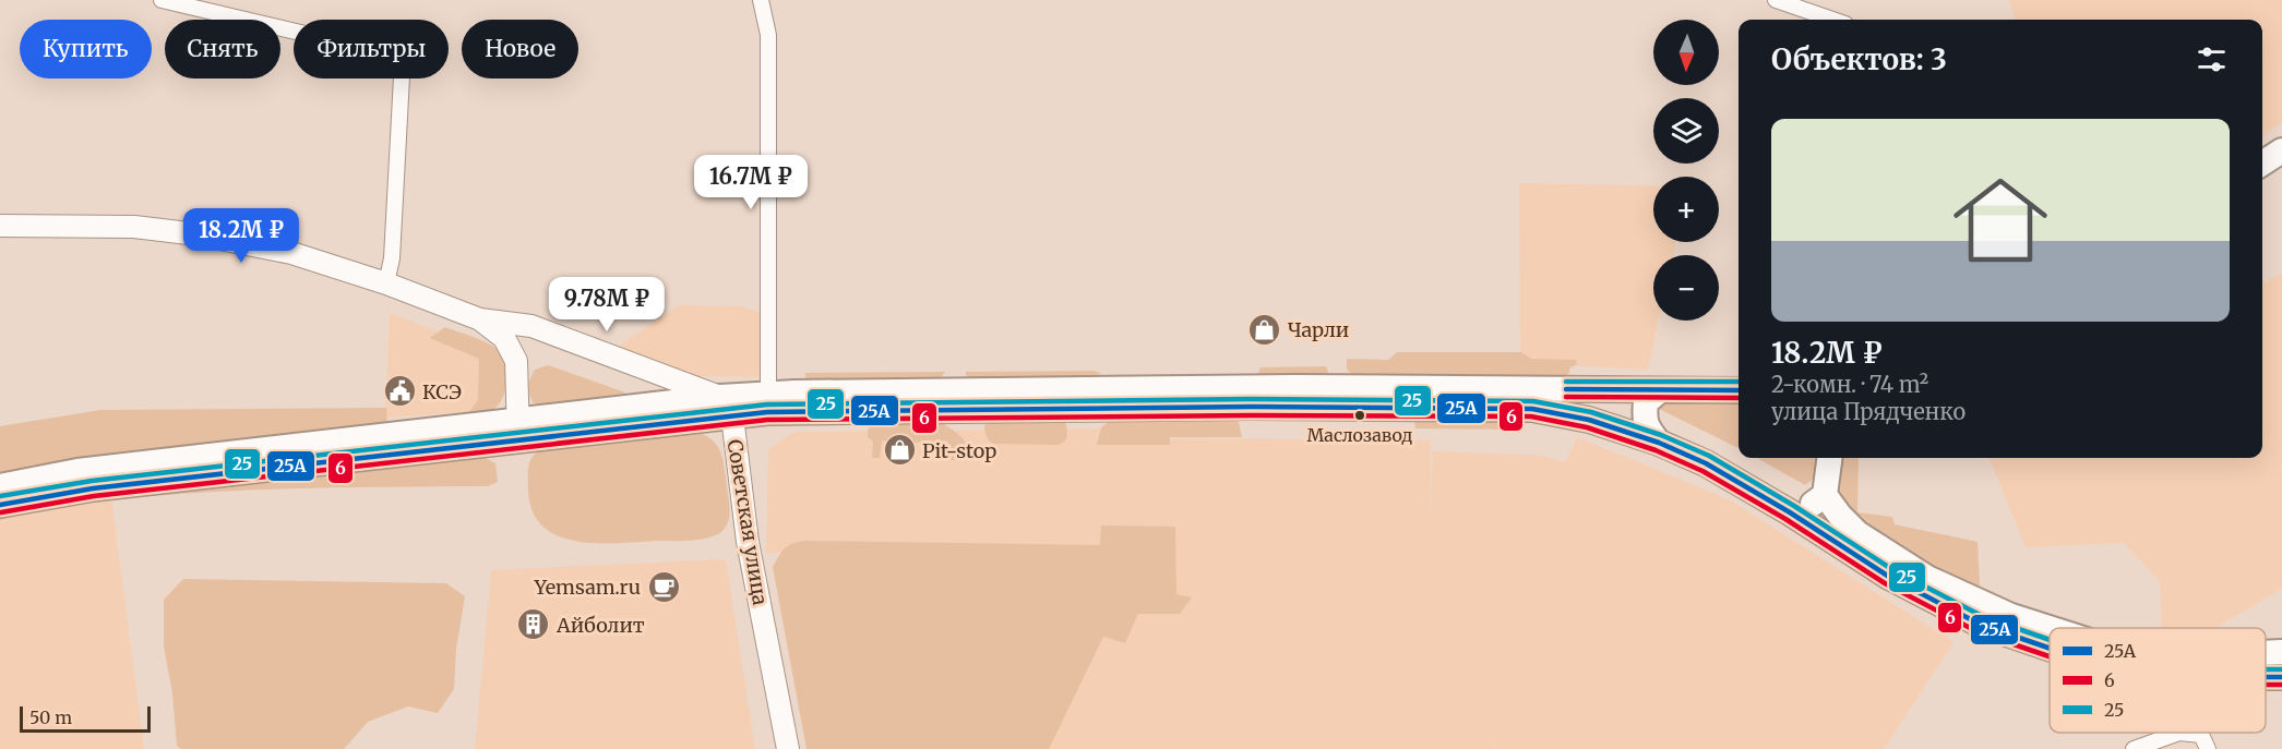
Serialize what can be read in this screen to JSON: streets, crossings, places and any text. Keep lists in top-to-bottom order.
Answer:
{
  "streets": {
    "main road": ["Советская улица"]
  },
  "places": {
    "shop": ["Чарли", "Pit-stop"],
    "public building": ["КСЭ"],
    "other": ["Маслозавод"],
    "cafe": ["Yemsam.ru"],
    "building": ["Айболит"]
  },
  "lines": ["transit line 25", "transit line 25А", "transit line 6"],
  "legend": ["25А", "6", "25"],
  "scale_bar": "50 m",
  "north": "bottom",
  "page": {
    "map_buttons": ["+", "−"],
    "chip": [
      "Купить",
      "Снять",
      "Фильтры",
      "Новое"
    ],
    "heading": "Объектов: 3",
    "list": [
      {
        "name": "18.2M ₽",
        "note": "2-комн. · 74 m² · улица Прядченко"
      }
    ],
    "price": ["16.7M ₽", "18.2M ₽", "9.78M ₽"],
    "scale": "50 m"
  }
}
